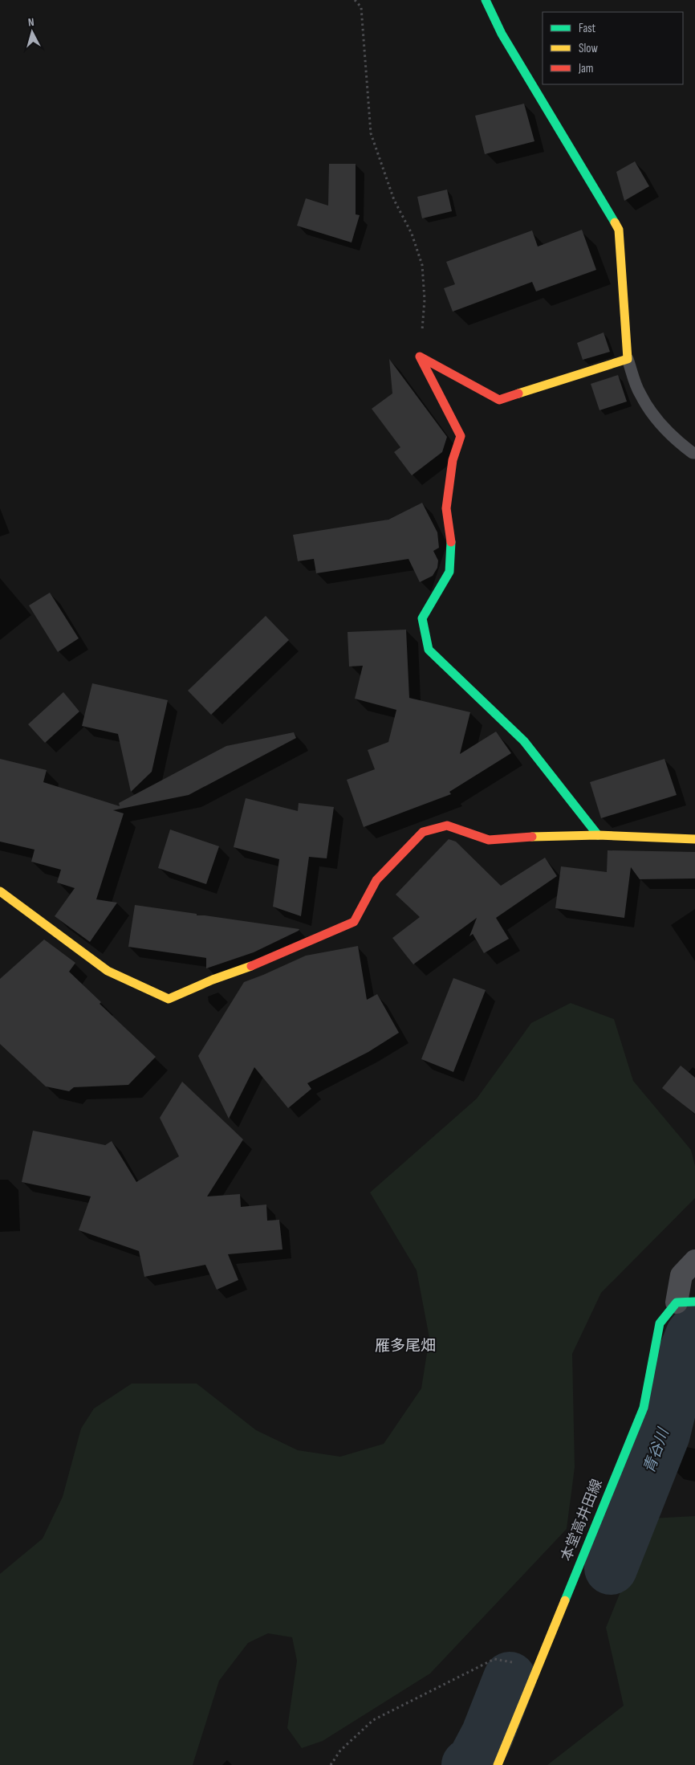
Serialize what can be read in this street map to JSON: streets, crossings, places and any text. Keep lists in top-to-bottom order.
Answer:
{
  "streets": {
    "street": ["本堂高井田線"]
  },
  "districts": ["雁多尾畑"],
  "water": ["青谷川"],
  "legend": ["Fast", "Slow", "Jam"],
  "north": "top"
}
